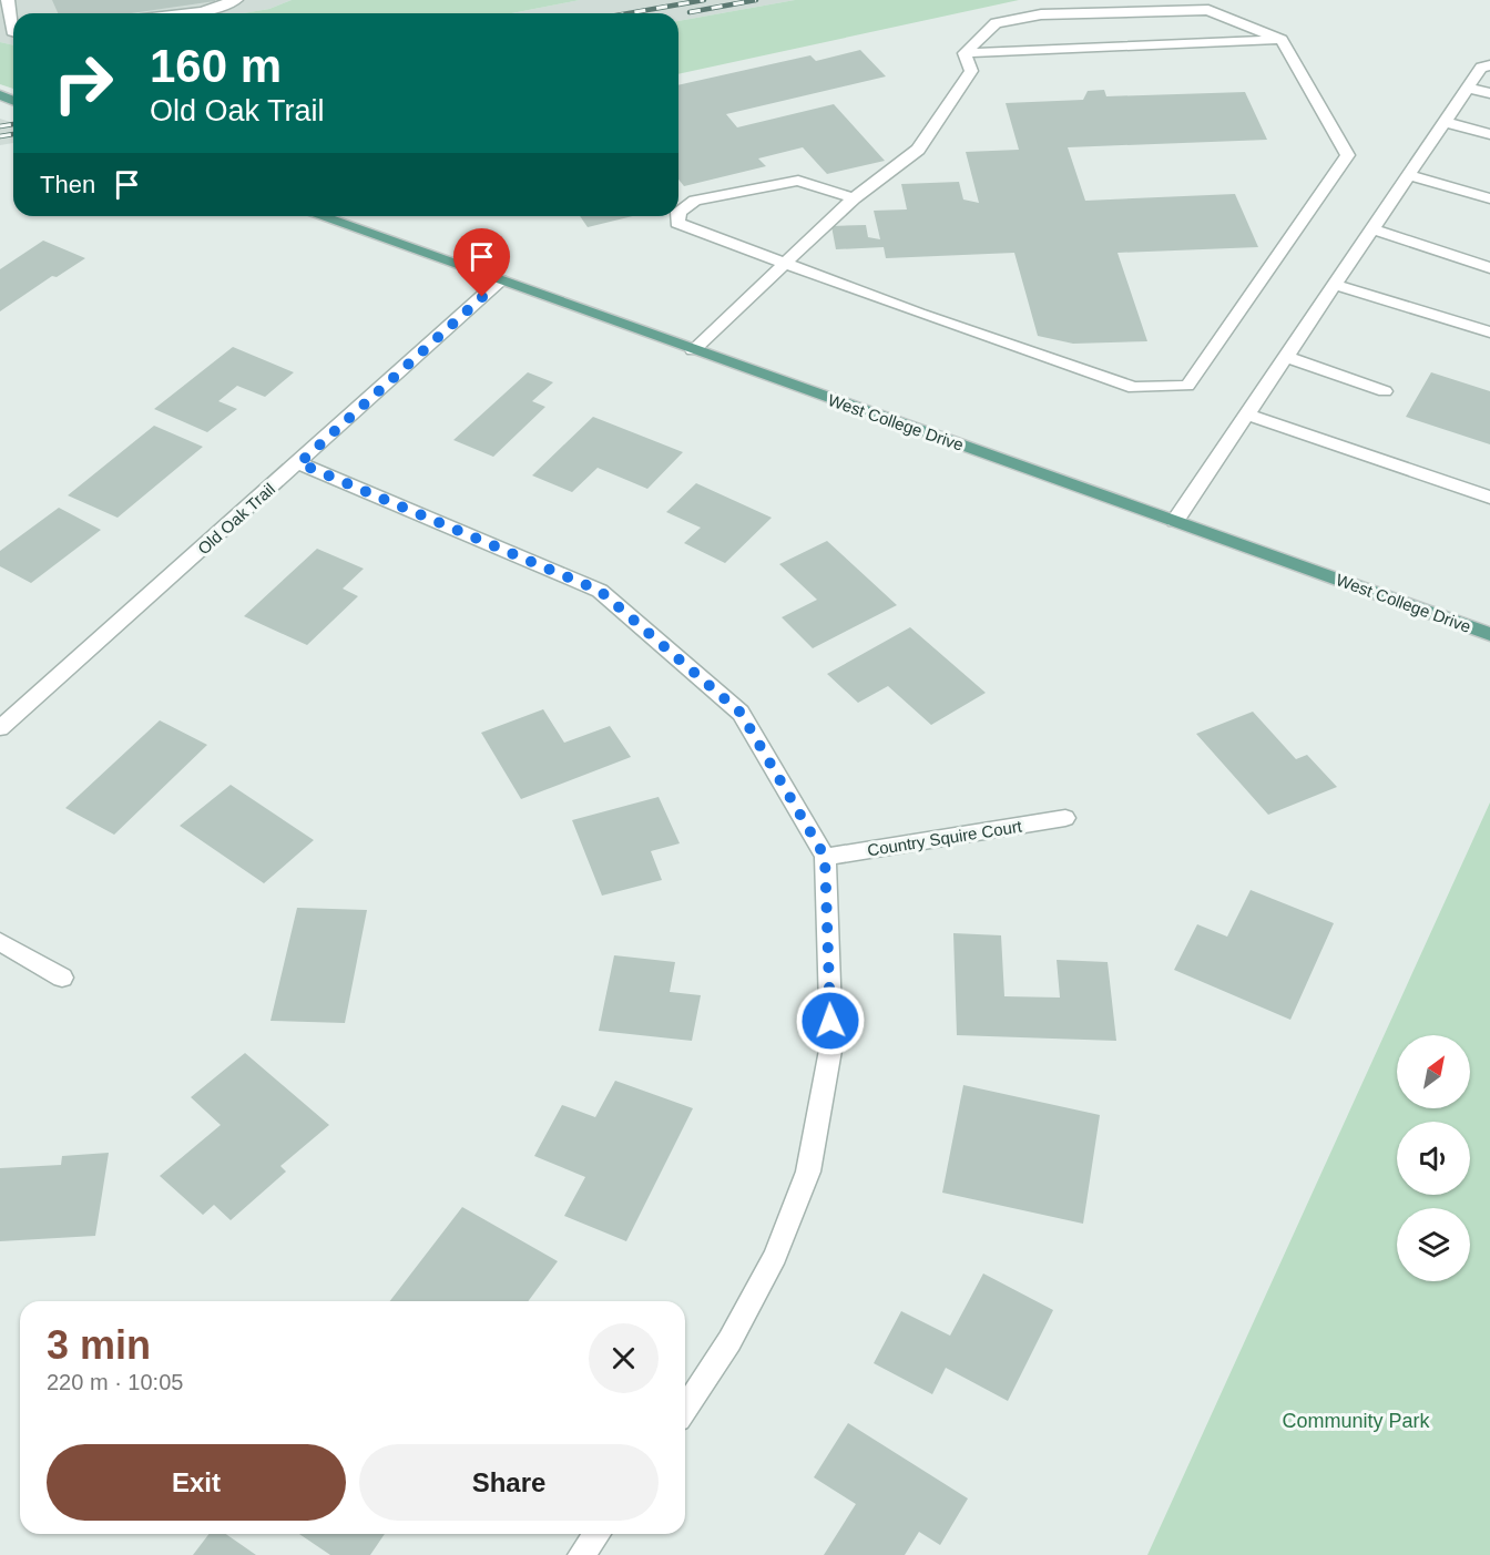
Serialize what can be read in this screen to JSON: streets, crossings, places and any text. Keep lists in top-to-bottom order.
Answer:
{
  "streets": {
    "main road": ["West College Drive"],
    "street": ["Old Oak Trail", "Country Squire Court"]
  },
  "crossings": [
    ["West College Drive", "Old Oak Trail"]
  ],
  "parks": ["Community Park"],
  "north": "top right",
  "page": {
    "turn": ["160 m", "Old Oak Trail"],
    "then": "Then",
    "heading": ["3 min", "220 m · 10:05"],
    "buttons": ["Exit", "Share"]
  }
}
